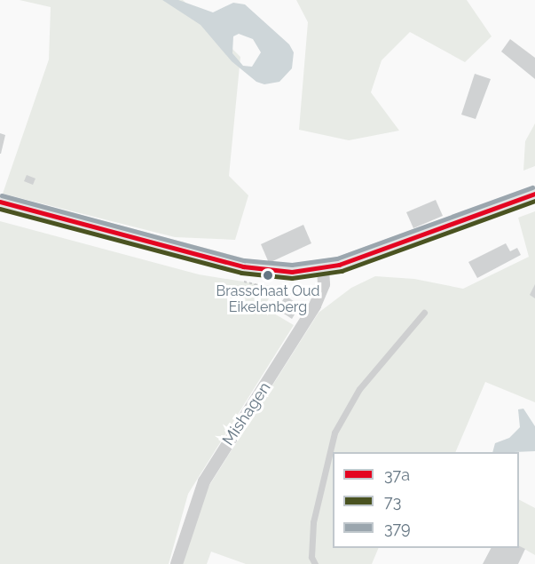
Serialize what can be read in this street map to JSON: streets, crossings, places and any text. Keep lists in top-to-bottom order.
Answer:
{
  "streets": {
    "street": ["Mishagen"]
  },
  "places": ["Brasschaat Oud Eikelenberg"],
  "lines": ["transit line 379", "transit line 37a", "transit line 73"],
  "legend": ["37a", "73", "379"]
}
